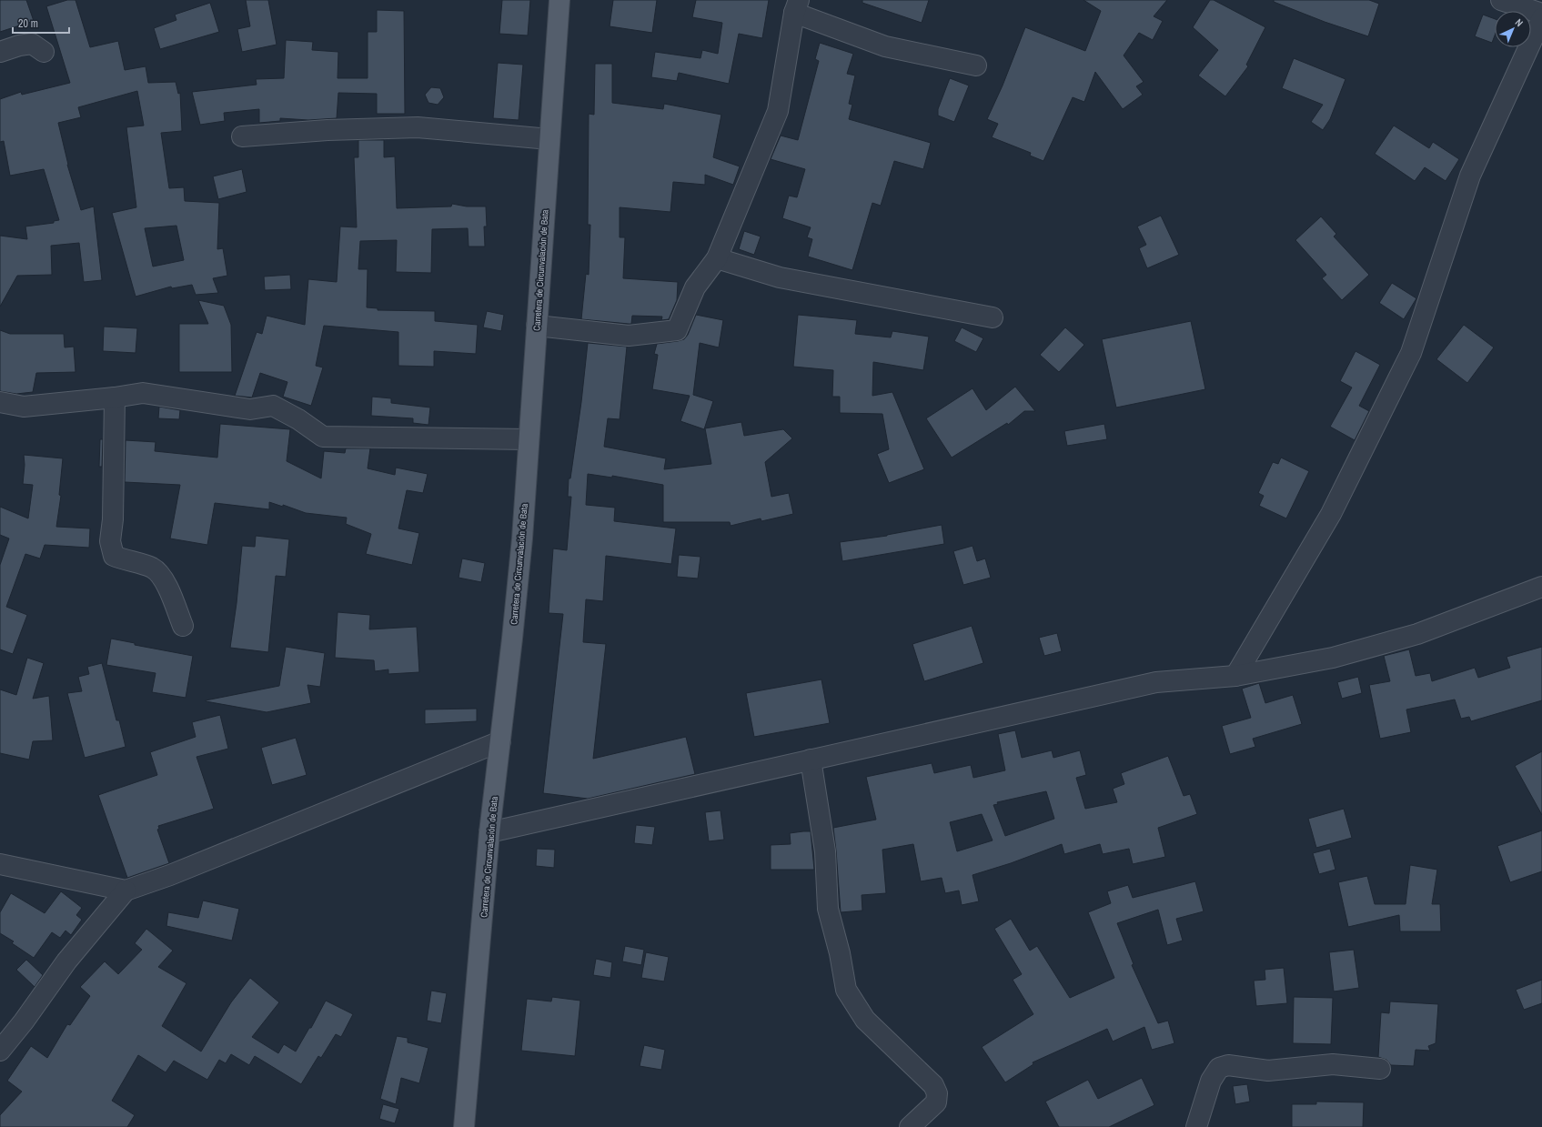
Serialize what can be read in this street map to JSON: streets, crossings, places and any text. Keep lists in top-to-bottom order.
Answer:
{
  "streets": {
    "main road": ["Carretera de Circunvalación de Bata"]
  },
  "scale_bar": "20 m",
  "north": "top right"
}
